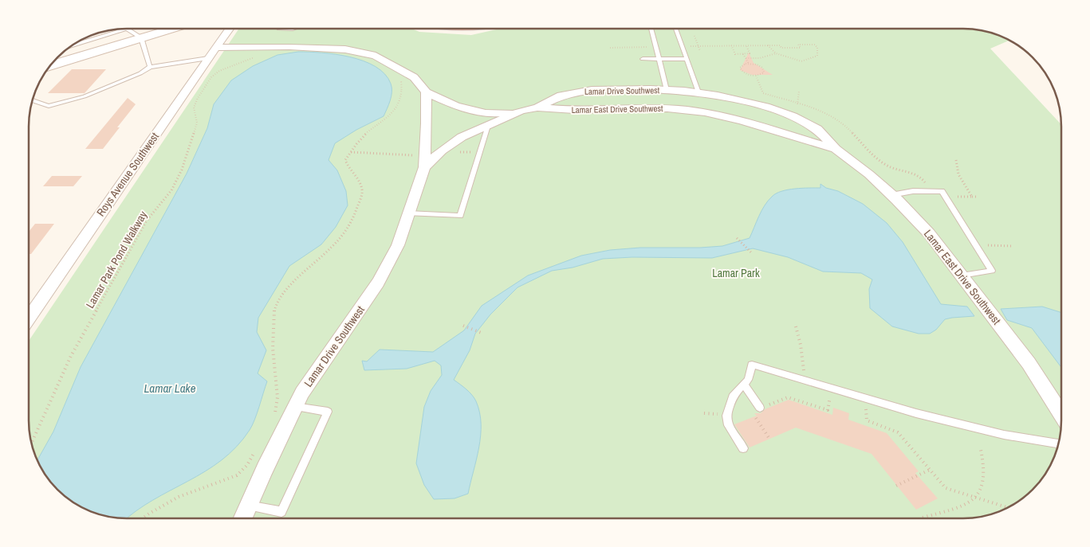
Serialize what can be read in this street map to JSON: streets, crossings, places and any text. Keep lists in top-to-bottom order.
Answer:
{
  "streets": {
    "street": ["Lamar Drive Southwest", "Lamar East Drive Southwest", "Roys Avenue Southwest"],
    "path": ["Lamar Park Pond Walkway"]
  },
  "crossings": [
    ["Lamar Drive Southwest", "Lamar East Drive Southwest"]
  ],
  "water": ["Lamar Lake"],
  "parks": ["Lamar Park"]
}
